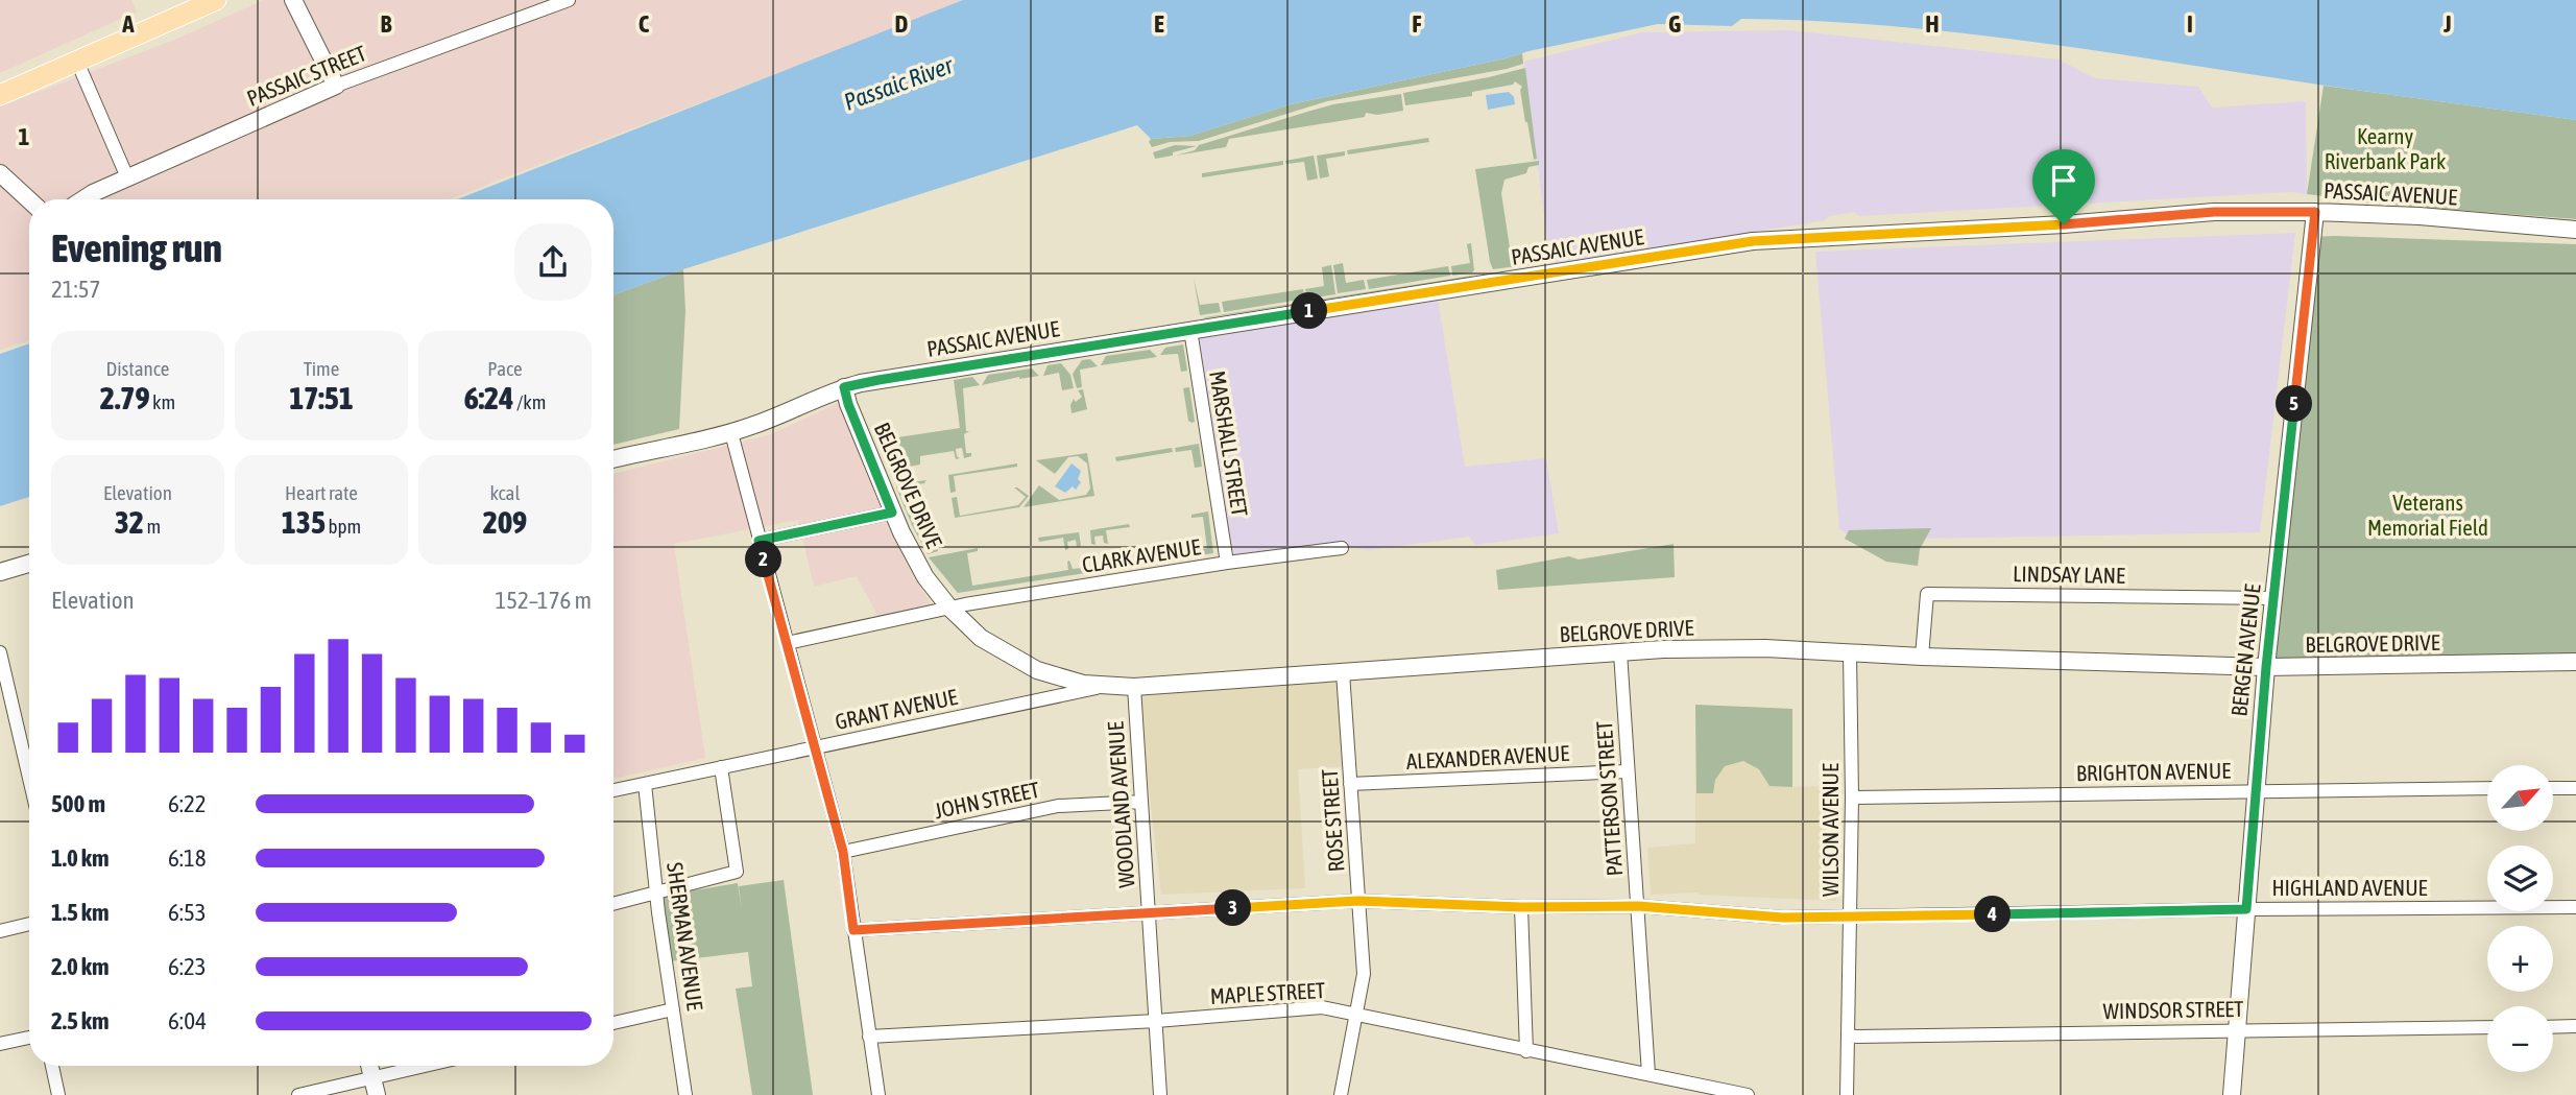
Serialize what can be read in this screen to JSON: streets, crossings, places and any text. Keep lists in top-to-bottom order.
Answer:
{
  "streets": {
    "street": [
      "PASSAIC STREET",
      "PASSAIC AVENUE",
      "MARSHALL STREET",
      "BELGROVE DRIVE",
      "CLARK AVENUE",
      "LINDSAY LANE",
      "BERGEN AVENUE",
      "GRANT AVENUE",
      "ALEXANDER AVENUE",
      "BRIGHTON AVENUE",
      "PATTERSON STREET",
      "JOHN STREET",
      "WOODLAND AVENUE",
      "ROSE STREET",
      "WILSON AVENUE",
      "HIGHLAND AVENUE",
      "SHERMAN AVENUE",
      "MAPLE STREET",
      "WINDSOR STREET"
    ]
  },
  "crossings": [
    ["PASSAIC AVENUE", "MARSHALL STREET"],
    ["PASSAIC AVENUE", "BELGROVE DRIVE"],
    ["PASSAIC AVENUE", "BERGEN AVENUE"],
    ["MARSHALL STREET", "CLARK AVENUE"],
    ["BELGROVE DRIVE", "CLARK AVENUE"],
    ["BELGROVE DRIVE", "LINDSAY LANE"],
    ["BELGROVE DRIVE", "BERGEN AVENUE"],
    ["BELGROVE DRIVE", "GRANT AVENUE"],
    ["BELGROVE DRIVE", "PATTERSON STREET"],
    ["BELGROVE DRIVE", "WOODLAND AVENUE"],
    ["BELGROVE DRIVE", "ROSE STREET"],
    ["BELGROVE DRIVE", "WILSON AVENUE"],
    ["LINDSAY LANE", "BERGEN AVENUE"],
    ["BERGEN AVENUE", "BRIGHTON AVENUE"],
    ["BERGEN AVENUE", "HIGHLAND AVENUE"],
    ["BERGEN AVENUE", "WINDSOR STREET"],
    ["GRANT AVENUE", "SHERMAN AVENUE"],
    ["ALEXANDER AVENUE", "PATTERSON STREET"],
    ["ALEXANDER AVENUE", "ROSE STREET"],
    ["BRIGHTON AVENUE", "WILSON AVENUE"],
    ["PATTERSON STREET", "HIGHLAND AVENUE"],
    ["PATTERSON STREET", "MAPLE STREET"],
    ["JOHN STREET", "WOODLAND AVENUE"],
    ["WOODLAND AVENUE", "HIGHLAND AVENUE"],
    ["WOODLAND AVENUE", "MAPLE STREET"],
    ["ROSE STREET", "HIGHLAND AVENUE"],
    ["ROSE STREET", "MAPLE STREET"],
    ["WILSON AVENUE", "HIGHLAND AVENUE"],
    ["WILSON AVENUE", "WINDSOR STREET"]
  ],
  "water": ["Passaic River"],
  "parks": ["Kearny Riverbank Park", "Veterans Memorial Field"],
  "north": "top right",
  "page": {
    "heading": ["Evening run", "21:57"],
    "pins": [
      "1",
      "5",
      "2",
      "3",
      "4"
    ],
    "stats": [
      ["Distance", "2.79 km"],
      ["Time", "17:51"],
      ["Pace", "6:24 /km"],
      ["Elevation", "32 m"],
      ["Heart rate", "135 bpm"],
      ["kcal", "209"]
    ],
    "chart": ["Elevation", "152–176 m"],
    "map_buttons": ["+", "−"],
    "list": [
      {
        "name": "500 m",
        "note": "6:22"
      },
      {
        "name": "1.0 km",
        "note": "6:18"
      },
      {
        "name": "1.5 km",
        "note": "6:53"
      },
      {
        "name": "2.0 km",
        "note": "6:23"
      },
      {
        "name": "2.5 km",
        "note": "6:04"
      }
    ]
  },
  "grid": {
    "columns": [
      "A",
      "B",
      "C",
      "D",
      "E",
      "F",
      "G",
      "H",
      "I",
      "J"
    ],
    "rows": ["1"]
  }
}
